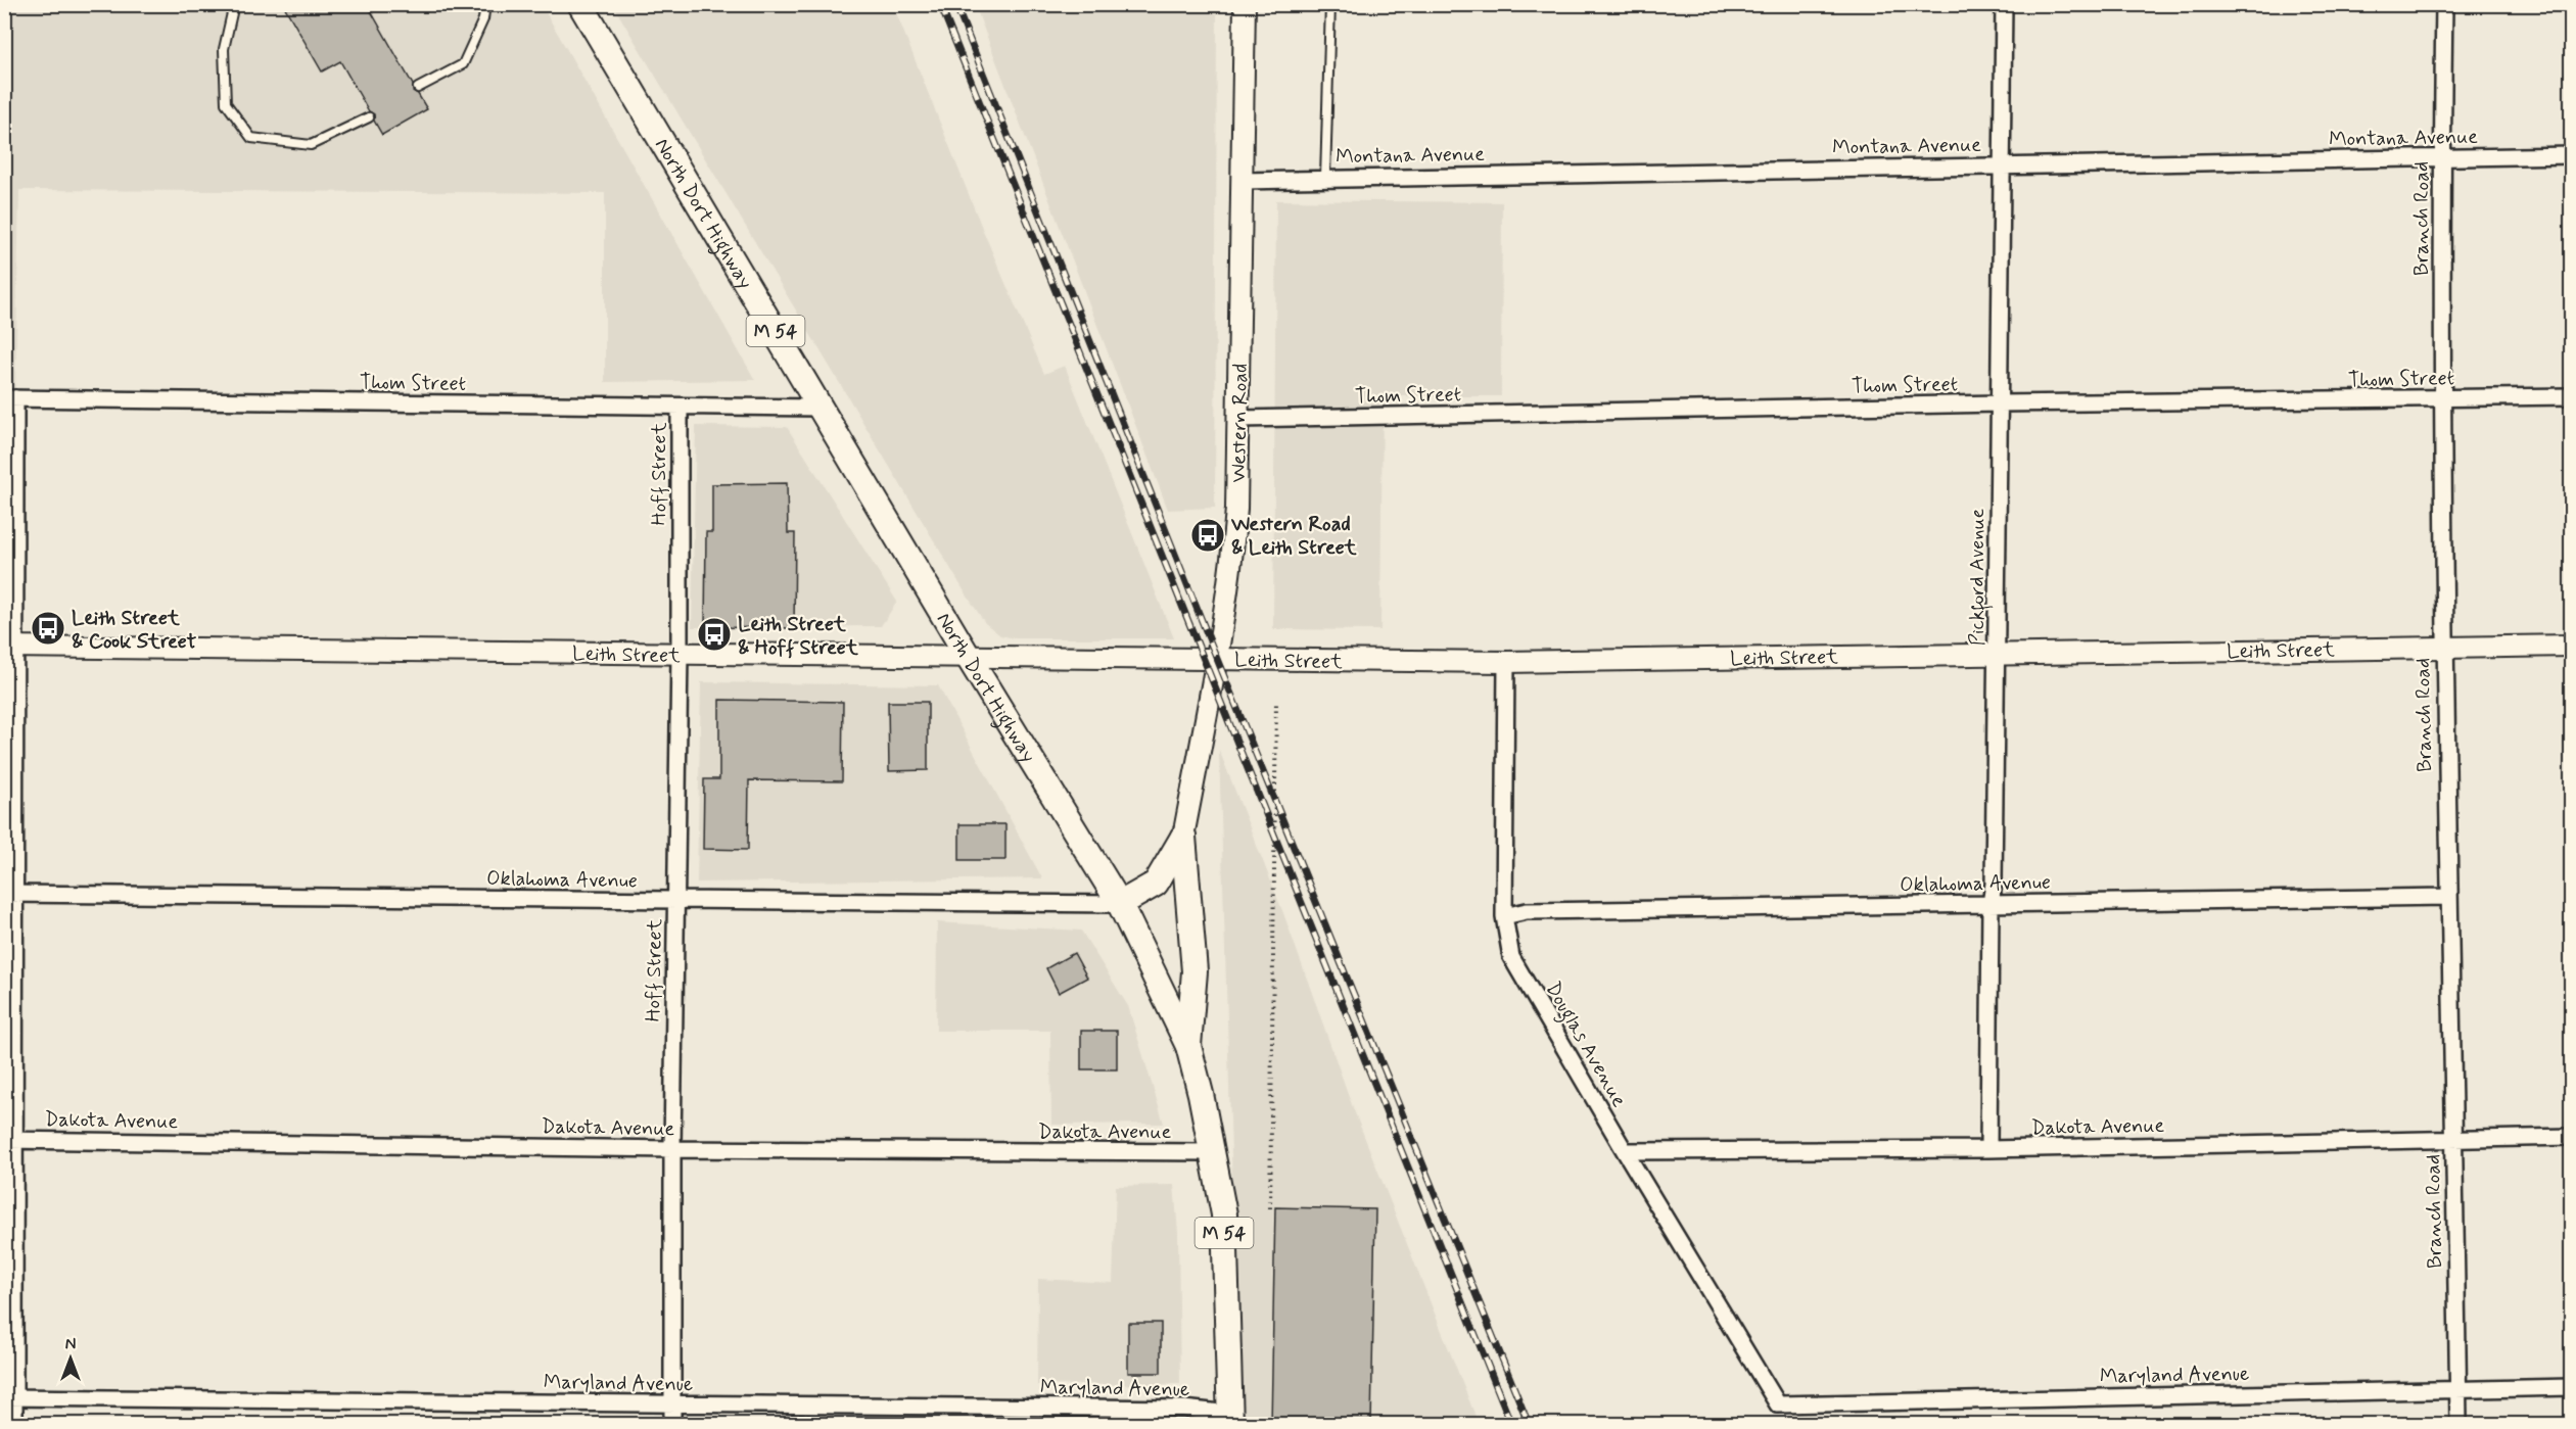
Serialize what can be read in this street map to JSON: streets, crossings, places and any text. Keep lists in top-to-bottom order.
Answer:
{
  "streets": {
    "main road": ["North Dort Highway", "M 54"],
    "street": [
      "Montana Avenue",
      "Branch Road",
      "Thom Street",
      "Western Road",
      "Hoff Street",
      "Pickford Avenue",
      "Leith Street",
      "Oklahoma Avenue",
      "Douglas Avenue",
      "Dakota Avenue",
      "Maryland Avenue"
    ]
  },
  "crossings": [
    ["Montana Avenue", "Branch Road"],
    ["Montana Avenue", "Western Road"],
    ["Montana Avenue", "Pickford Avenue"],
    ["North Dort Highway", "Thom Street"],
    ["North Dort Highway", "Leith Street"],
    ["North Dort Highway", "Oklahoma Avenue"],
    ["North Dort Highway", "Dakota Avenue"],
    ["North Dort Highway", "Maryland Avenue"],
    ["Branch Road", "Thom Street"],
    ["Branch Road", "Leith Street"],
    ["Branch Road", "Oklahoma Avenue"],
    ["Branch Road", "Dakota Avenue"],
    ["Branch Road", "Maryland Avenue"],
    ["Thom Street", "Western Road"],
    ["Thom Street", "Hoff Street"],
    ["Thom Street", "Pickford Avenue"],
    ["Western Road", "Leith Street"],
    ["Hoff Street", "Leith Street"],
    ["Hoff Street", "Oklahoma Avenue"],
    ["Hoff Street", "Dakota Avenue"],
    ["Hoff Street", "Maryland Avenue"],
    ["Pickford Avenue", "Leith Street"],
    ["Pickford Avenue", "Oklahoma Avenue"],
    ["Pickford Avenue", "Dakota Avenue"],
    ["Leith Street", "Douglas Avenue"],
    ["Oklahoma Avenue", "Douglas Avenue"],
    ["Douglas Avenue", "Dakota Avenue"],
    ["Douglas Avenue", "Maryland Avenue"]
  ],
  "places": {
    "bus stop": ["Western Road & Leith Street", "Leith Street & Cook Street", "Leith Street & Hoff Street"]
  },
  "north": "top"
}
